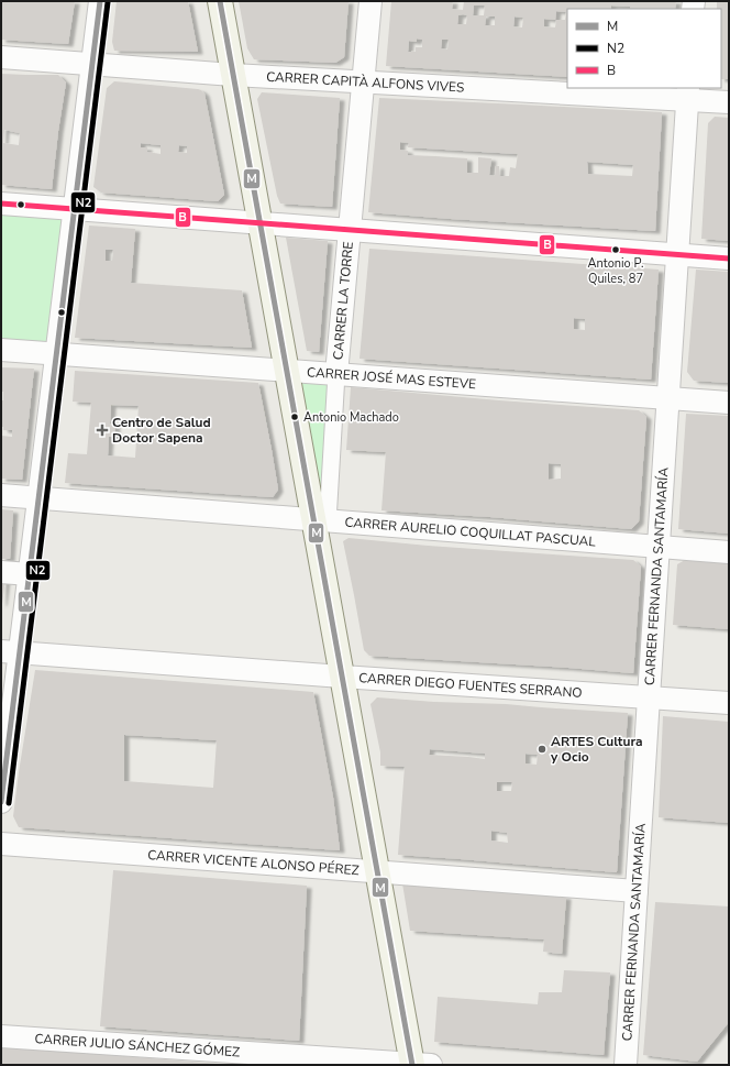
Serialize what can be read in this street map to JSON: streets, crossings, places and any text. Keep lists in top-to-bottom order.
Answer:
{
  "streets": {
    "street": [
      "CARRER CAPITÀ ALFONS VIVES",
      "CARRER LA TORRE",
      "CARRER JOSÉ MAS ESTEVE",
      "CARRER AURELIO COQUILLAT PASCUAL",
      "CARRER FERNANDA SANTAMARÍA",
      "CARRER DIEGO FUENTES SERRANO",
      "CARRER VICENTE ALONSO PÉREZ",
      "CARRER JULIO SÁNCHEZ GÓMEZ"
    ]
  },
  "crossings": [
    ["CARRER CAPITÀ ALFONS VIVES", "CARRER LA TORRE"],
    ["CARRER CAPITÀ ALFONS VIVES", "CARRER FERNANDA SANTAMARÍA"],
    ["CARRER LA TORRE", "CARRER JOSÉ MAS ESTEVE"],
    ["CARRER LA TORRE", "CARRER AURELIO COQUILLAT PASCUAL"],
    ["CARRER JOSÉ MAS ESTEVE", "CARRER FERNANDA SANTAMARÍA"],
    ["CARRER AURELIO COQUILLAT PASCUAL", "CARRER FERNANDA SANTAMARÍA"],
    ["CARRER FERNANDA SANTAMARÍA", "CARRER DIEGO FUENTES SERRANO"],
    ["CARRER FERNANDA SANTAMARÍA", "CARRER VICENTE ALONSO PÉREZ"]
  ],
  "places": {
    "other": ["Antonio P. Quiles, 87", "Antonio Machado", "ARTES Cultura y Ocio"],
    "health": ["Centro de Salud Doctor Sapena"]
  },
  "lines": ["transit line M", "transit line N2", "transit line B"],
  "legend": ["M", "N2", "B"]
}
